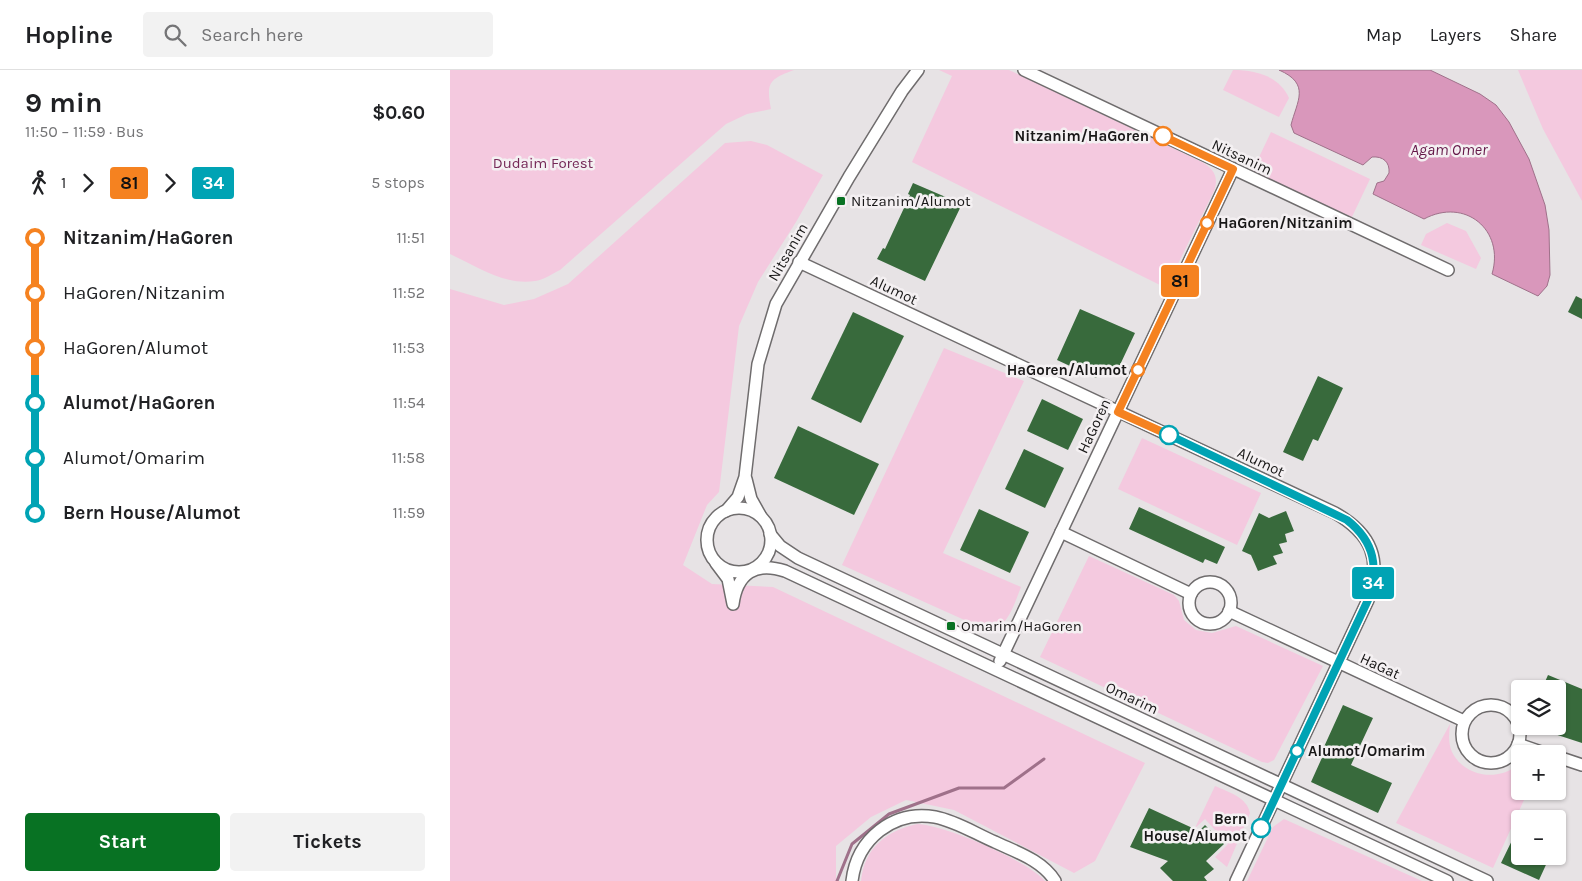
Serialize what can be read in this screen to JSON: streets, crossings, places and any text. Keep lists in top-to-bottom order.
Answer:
{
  "streets": {
    "street": [
      "Nitsanim",
      "Alumot",
      "HaGoren",
      "HaGat",
      "Omarim"
    ]
  },
  "crossings": [
    ["Nitsanim", "Alumot"],
    ["Nitsanim", "HaGoren"],
    ["Nitsanim", "Omarim"],
    ["Alumot", "HaGoren"],
    ["Alumot", "HaGat"],
    ["Alumot", "Omarim"],
    ["HaGoren", "Omarim"]
  ],
  "water": ["Agam Omer"],
  "parks": ["Dudaim Forest"],
  "places": {
    "other": [
      "Nitzanim/HaGoren",
      "HaGoren/Nitzanim",
      "HaGoren/Alumot",
      "Alumot/Omarim",
      "Bern House/Alumot"
    ],
    "transit": ["Nitzanim/Alumot", "Omarim/HaGoren"]
  },
  "lines": ["bus line 81", "bus line 34"],
  "page": {
    "header": "Hopline",
    "search": "Search here",
    "nav": ["Map", "Layers", "Share"],
    "heading": ["9 min", "11:50 – 11:59 · Bus", "$0.60"],
    "on_map": ["81", "34"],
    "legs": [
      "1",
      "81",
      "34",
      "5 stops"
    ],
    "list": [
      {
        "name": "Nitzanim/HaGoren",
        "value": "11:51"
      },
      {
        "name": "HaGoren/Nitzanim",
        "value": "11:52"
      },
      {
        "name": "HaGoren/Alumot",
        "value": "11:53"
      },
      {
        "name": "Alumot/HaGoren",
        "value": "11:54"
      },
      {
        "name": "Alumot/Omarim",
        "value": "11:58"
      },
      {
        "name": "Bern House/Alumot",
        "value": "11:59"
      }
    ],
    "map_buttons": ["+", "−"],
    "buttons": ["Start", "Tickets"]
  }
}
